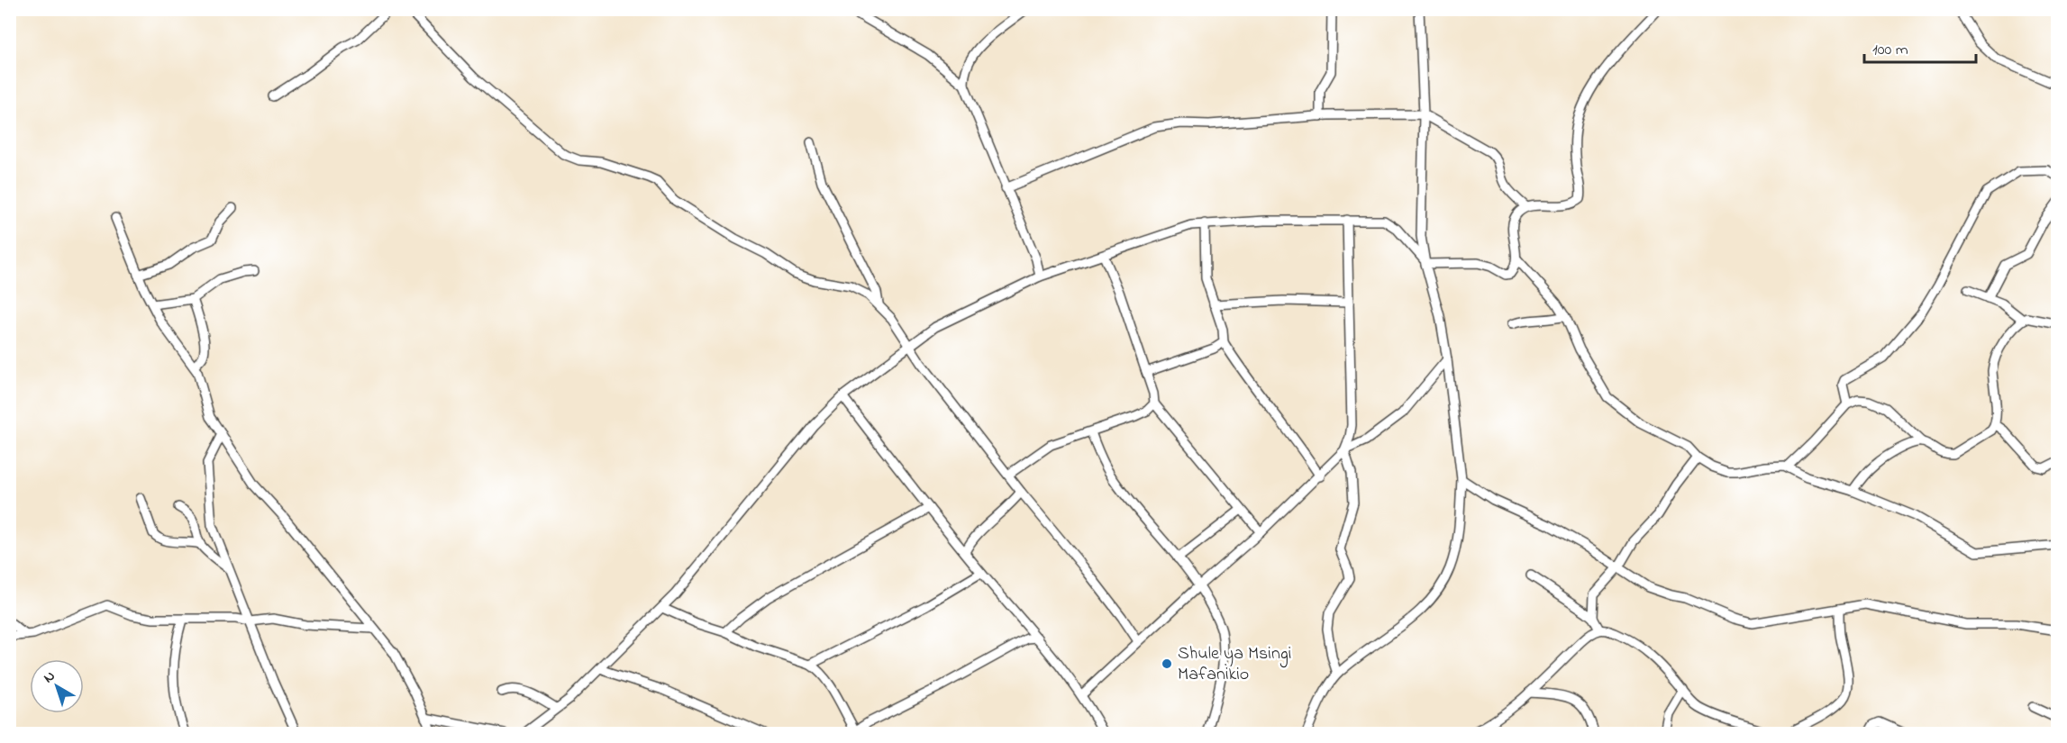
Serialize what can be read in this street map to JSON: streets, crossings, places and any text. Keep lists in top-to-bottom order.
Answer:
{
  "places": ["Shule ya Msingi Mafanikio"],
  "scale_bar": "100 m",
  "north": "top left"
}
